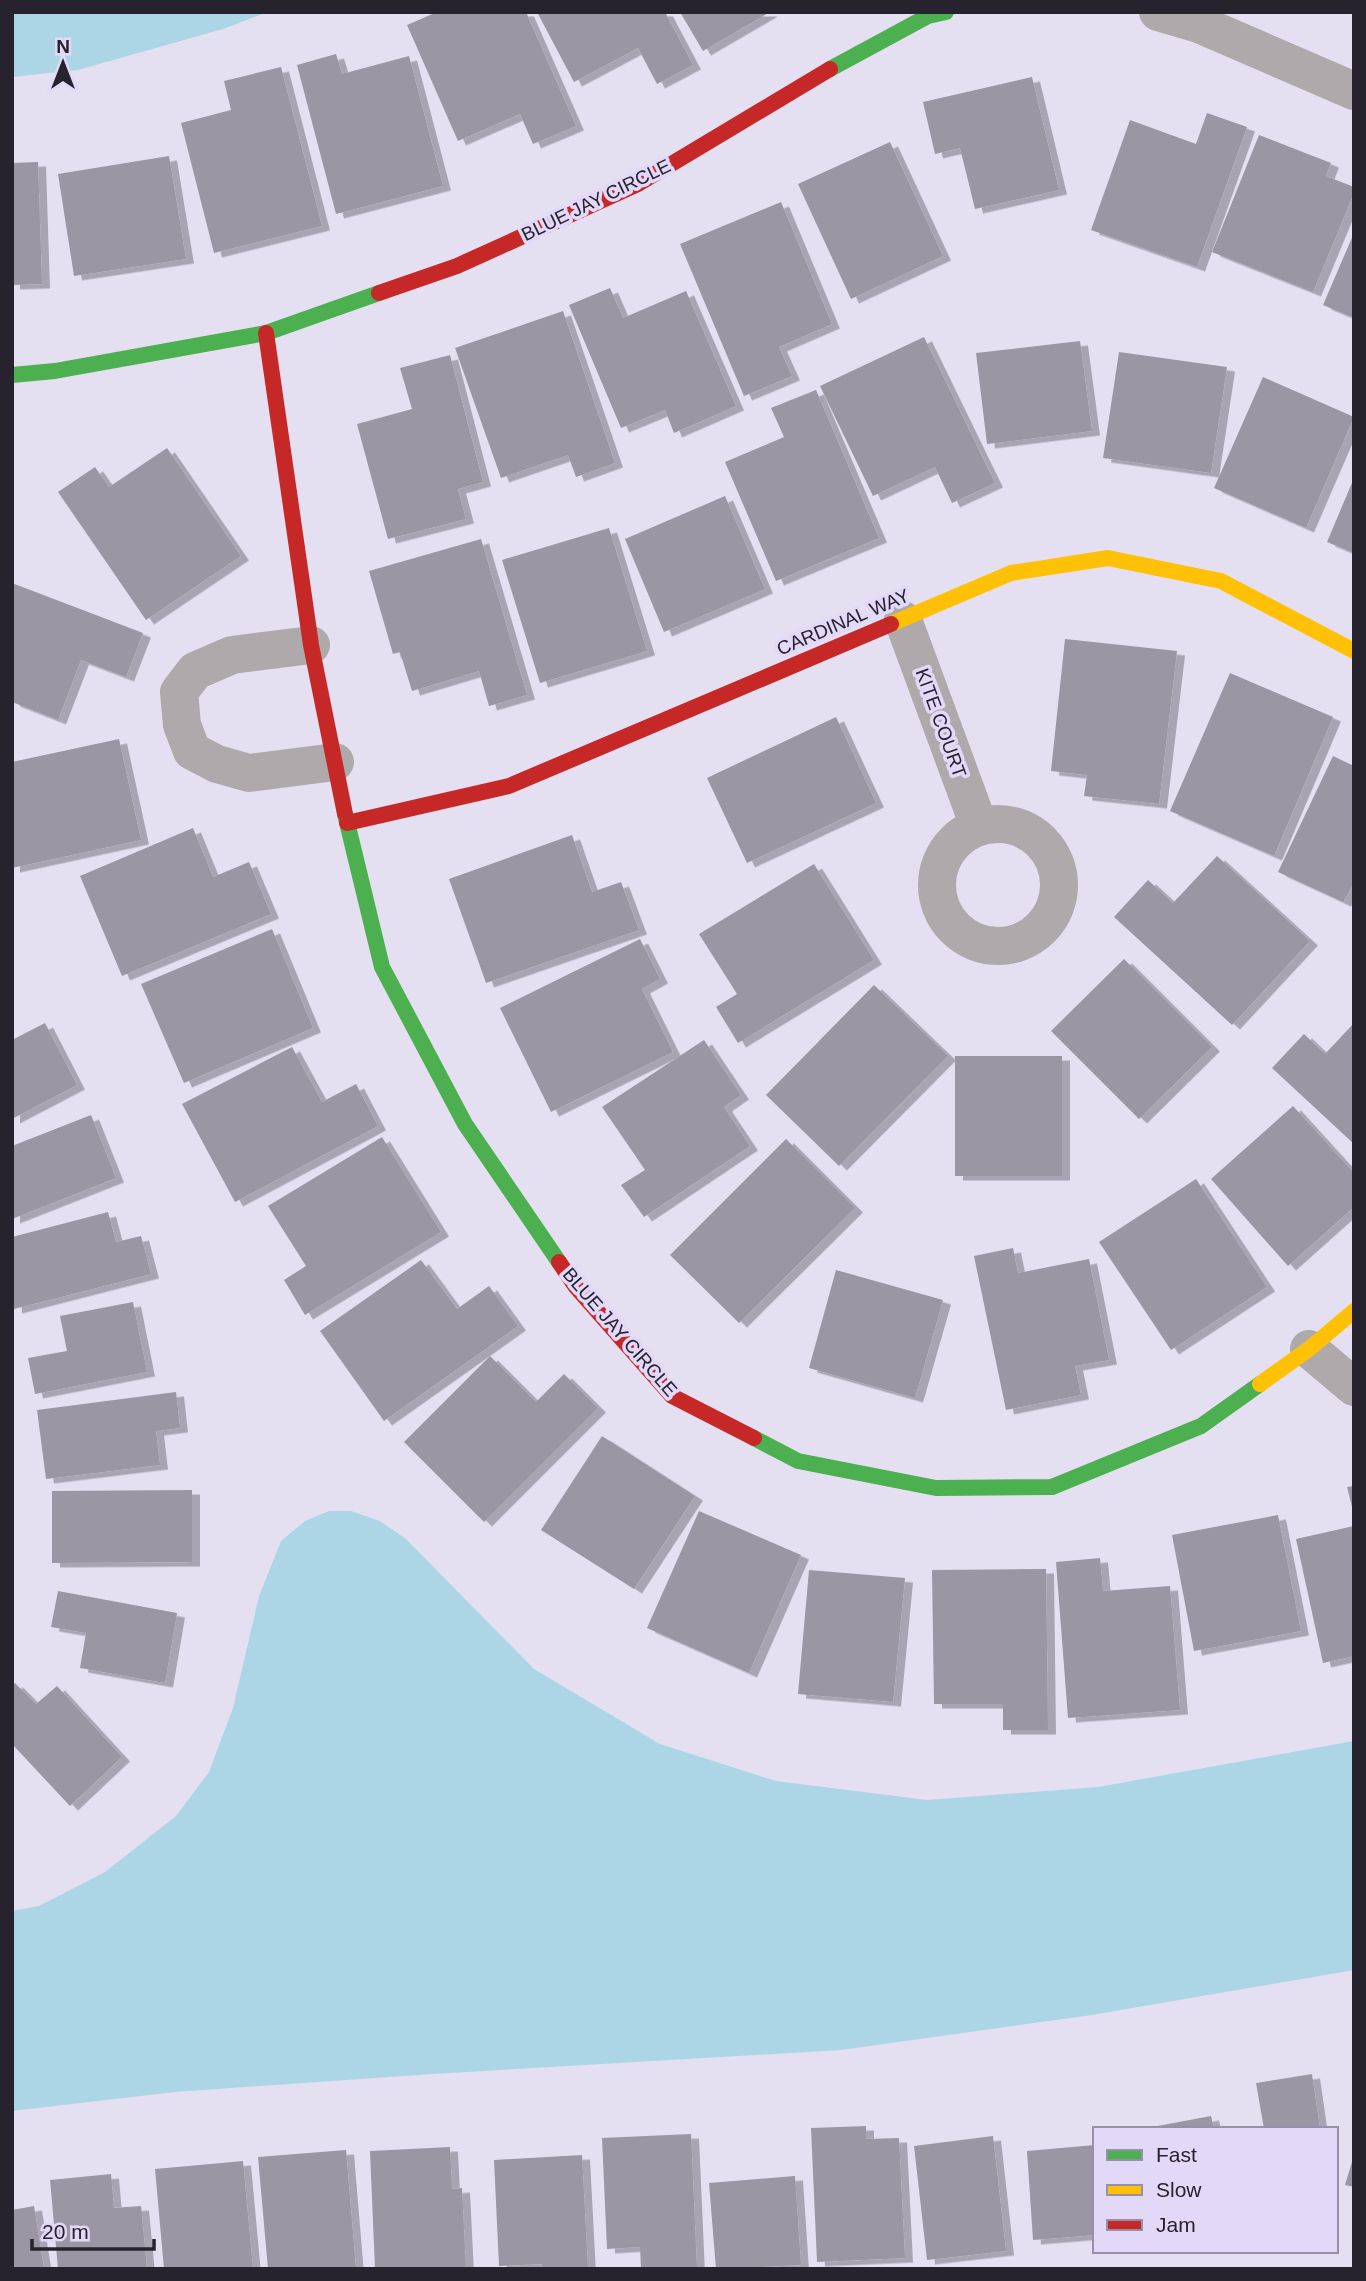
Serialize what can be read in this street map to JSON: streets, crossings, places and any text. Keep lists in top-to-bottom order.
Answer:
{
  "streets": {
    "street": ["BLUE JAY CIRCLE", "CARDINAL WAY", "KITE COURT"]
  },
  "crossings": [
    ["BLUE JAY CIRCLE", "CARDINAL WAY"],
    ["CARDINAL WAY", "KITE COURT"]
  ],
  "legend": ["Fast", "Slow", "Jam"],
  "scale_bar": "20 m",
  "north": "top"
}
